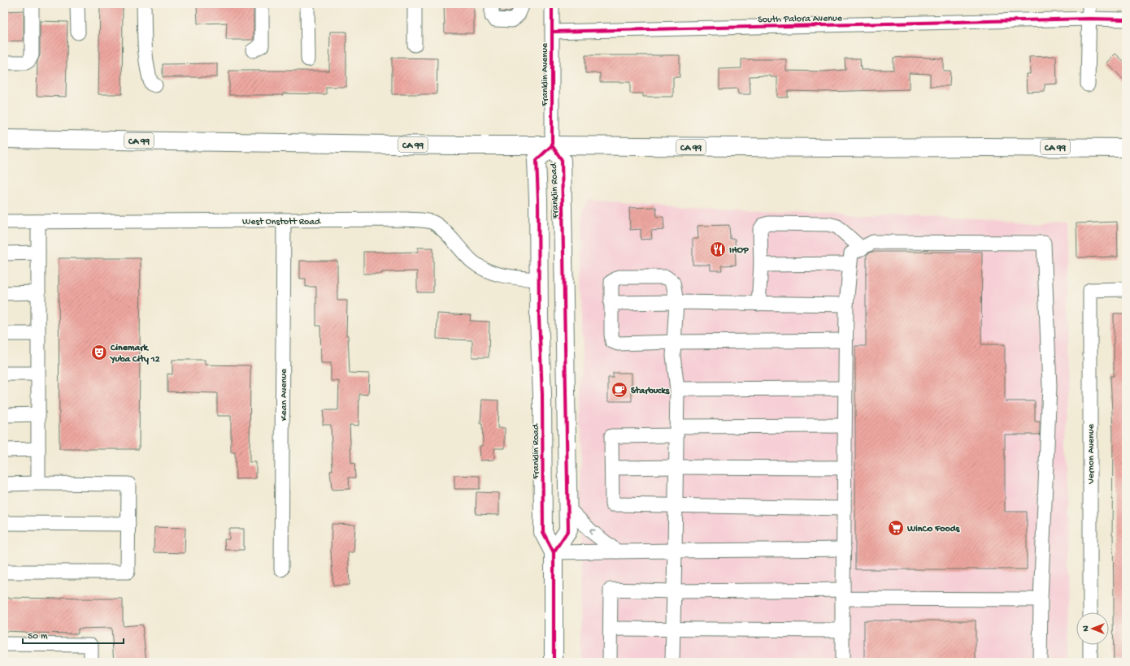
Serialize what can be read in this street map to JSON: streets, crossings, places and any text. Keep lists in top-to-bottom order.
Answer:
{
  "streets": {
    "main road": ["CA 99", "Franklin Road"],
    "street": [
      "South Palora Avenue",
      "Franklin Avenue",
      "West Onstott Road",
      "Kean Avenue",
      "Vernon Avenue"
    ]
  },
  "crossings": [
    ["South Palora Avenue", "Franklin Avenue"],
    ["Franklin Avenue", "CA 99"],
    ["Franklin Avenue", "Franklin Road"],
    ["CA 99", "Franklin Road"],
    ["Franklin Road", "West Onstott Road"],
    ["West Onstott Road", "Kean Avenue"]
  ],
  "places": {
    "restaurant": ["IHOP"],
    "theatre": ["Cinemark Yuba City 12"],
    "cafe": ["Starbucks"],
    "supermarket": ["WinCo Foods"]
  },
  "scale_bar": "50 m",
  "north": "left"
}
